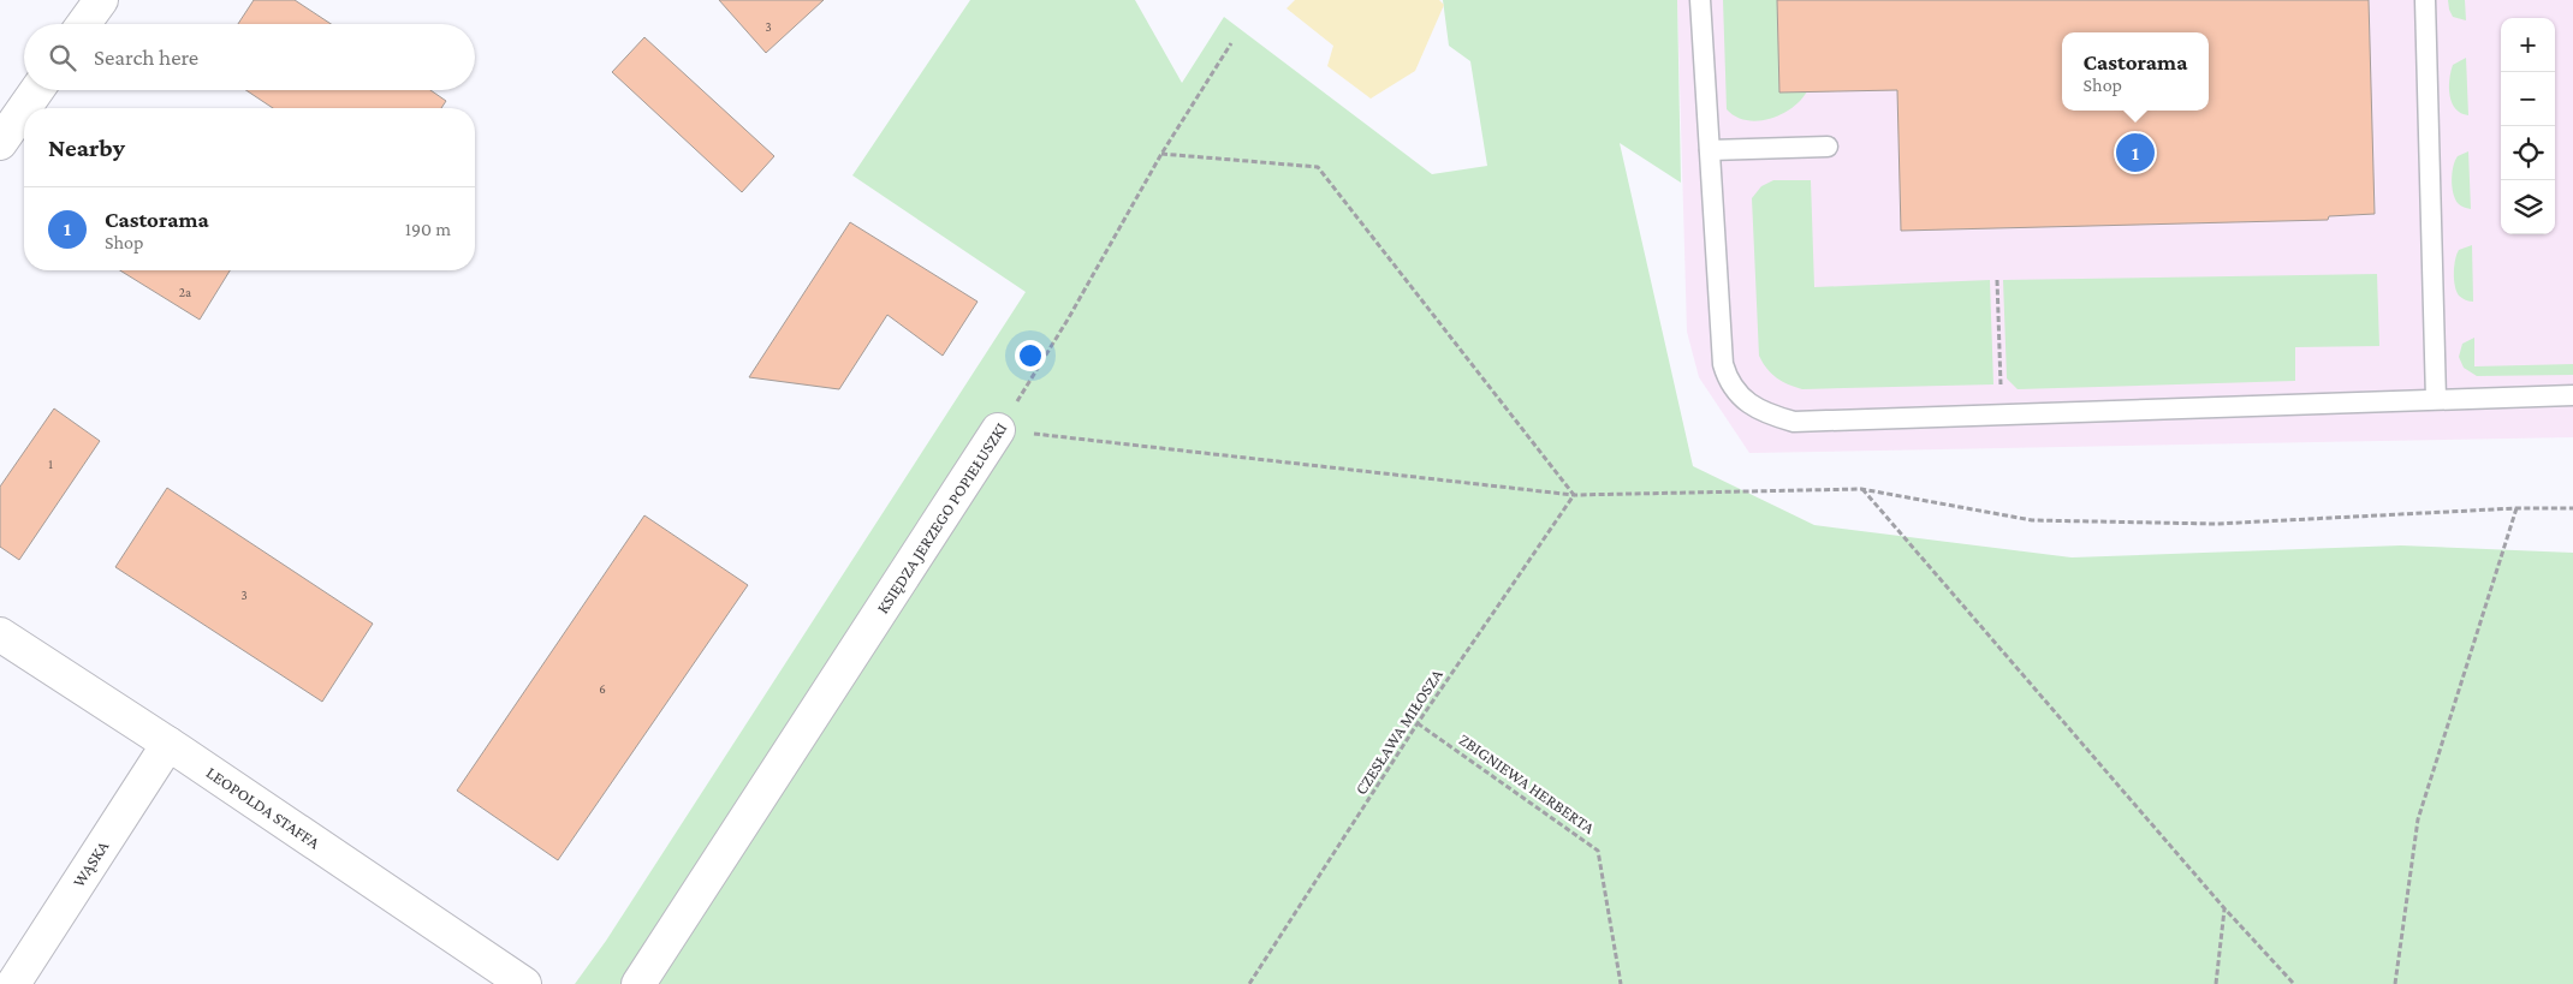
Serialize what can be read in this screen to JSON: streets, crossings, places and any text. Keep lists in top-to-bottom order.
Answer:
{
  "streets": {
    "street": ["KSIĘDZA JERZEGO POPIEŁUSZKI", "LEOPOLDA STAFFA", "WĄSKA"],
    "path": ["CZESŁAWA MIŁOSZA", "ZBIGNIEWA HERBERTA"]
  },
  "crossings": [
    ["CZESŁAWA MIŁOSZA", "ZBIGNIEWA HERBERTA"],
    ["LEOPOLDA STAFFA", "WĄSKA"]
  ],
  "house_numbers": [
    "3",
    "2a",
    "1",
    "3",
    "6"
  ],
  "page": {
    "map_buttons": ["+", "−"],
    "search": "Search here",
    "popup": ["Castorama", "Shop"],
    "heading": "Nearby",
    "pins": "1",
    "list": [
      {
        "mark": "1",
        "name": "Castorama",
        "note": "Shop",
        "value": "190 m"
      }
    ]
  }
}
